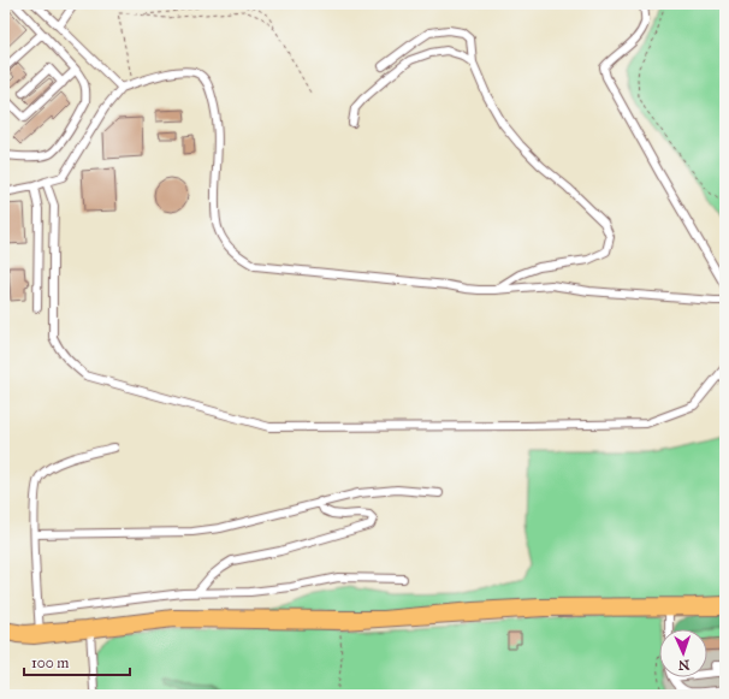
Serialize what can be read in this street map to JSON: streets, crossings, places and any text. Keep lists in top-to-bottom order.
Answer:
{
  "scale_bar": "100 m",
  "north": "bottom"
}
